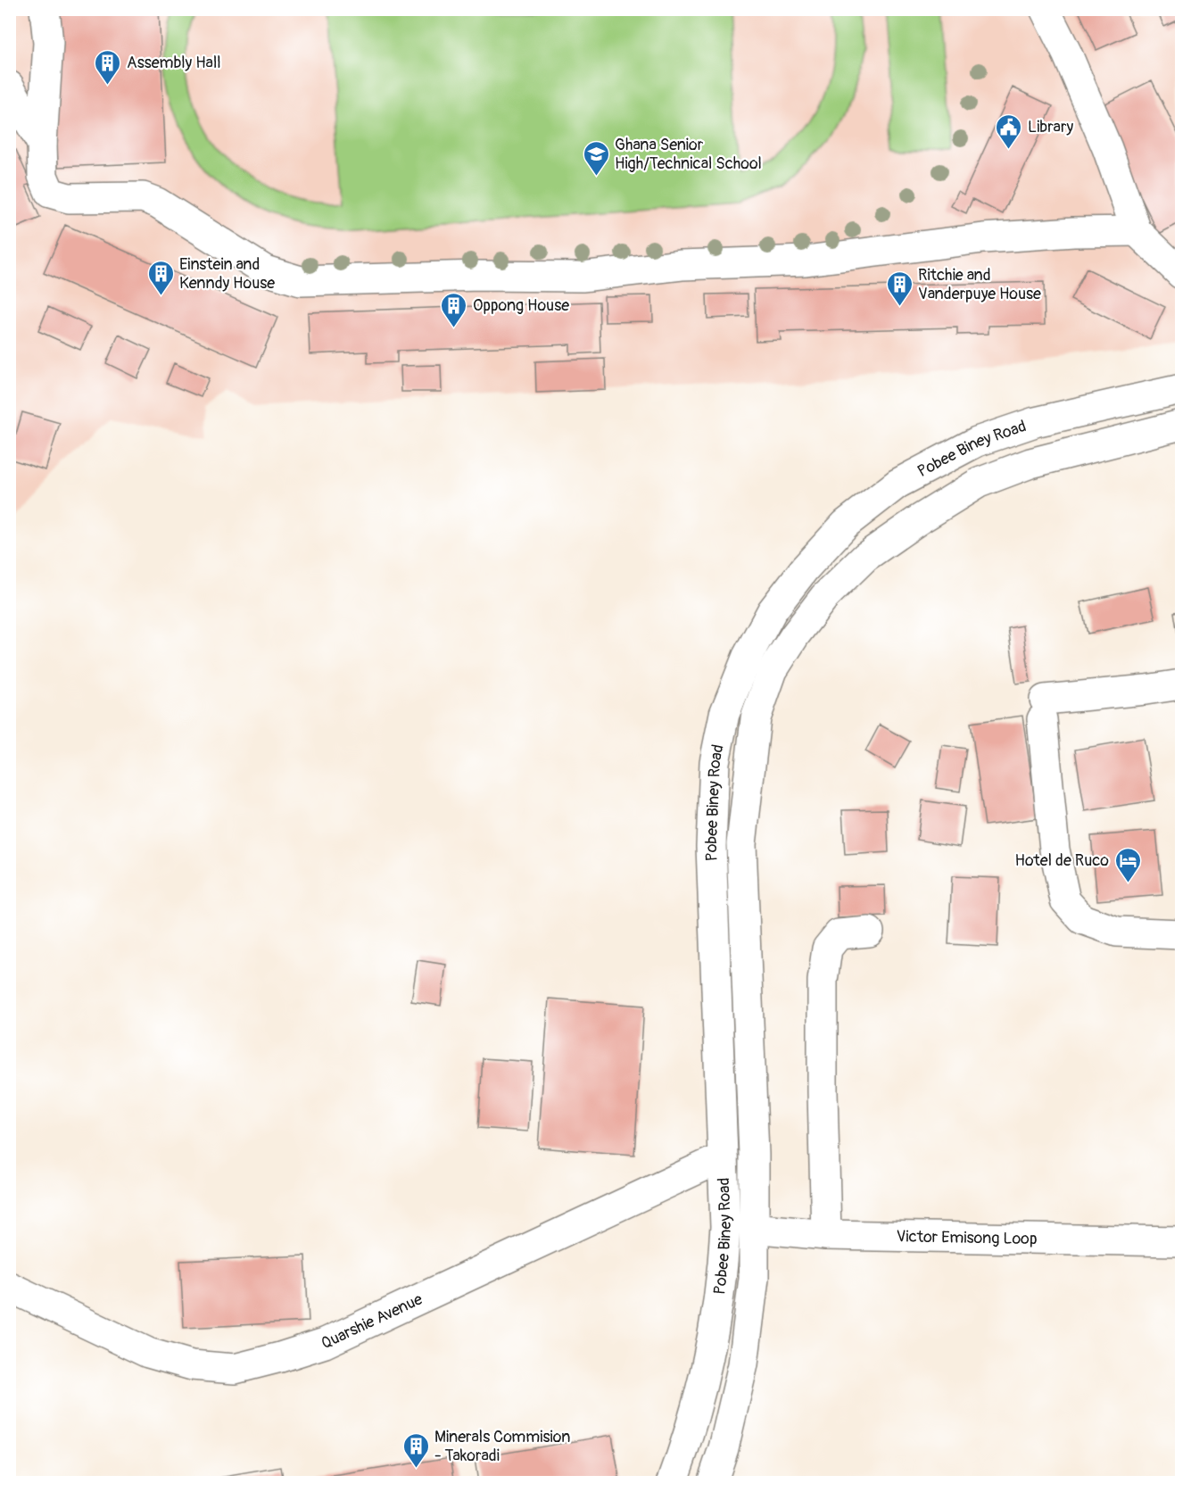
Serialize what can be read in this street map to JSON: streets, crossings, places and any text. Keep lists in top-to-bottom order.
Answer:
{
  "streets": {
    "street": ["Pobee Biney Road", "Victor Emisong Loop", "Quarshie Avenue"]
  },
  "crossings": [
    ["Pobee Biney Road", "Victor Emisong Loop"],
    ["Pobee Biney Road", "Quarshie Avenue"]
  ],
  "places": {
    "building": [
      "Assembly Hall",
      "Einstein and Kenndy House",
      "Ritchie and Vanderpuye House",
      "Oppong House",
      "Minerals Commision - Takoradi"
    ],
    "public building": ["Library"],
    "school or university": ["Ghana Senior High/Technical School"],
    "hotel": ["Hotel de Ruco"]
  }
}
